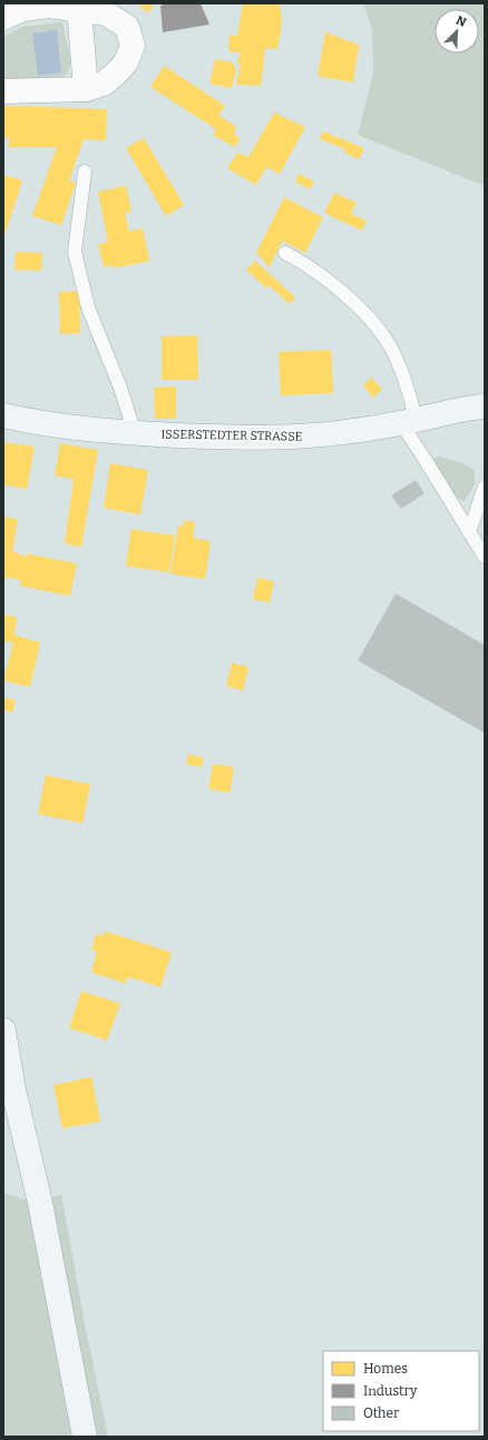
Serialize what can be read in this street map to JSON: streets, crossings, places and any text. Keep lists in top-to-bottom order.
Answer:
{
  "streets": {
    "street": ["ISSERSTEDTER STRASSE"]
  },
  "legend": ["Homes", "Industry", "Other"],
  "north": "top right"
}
